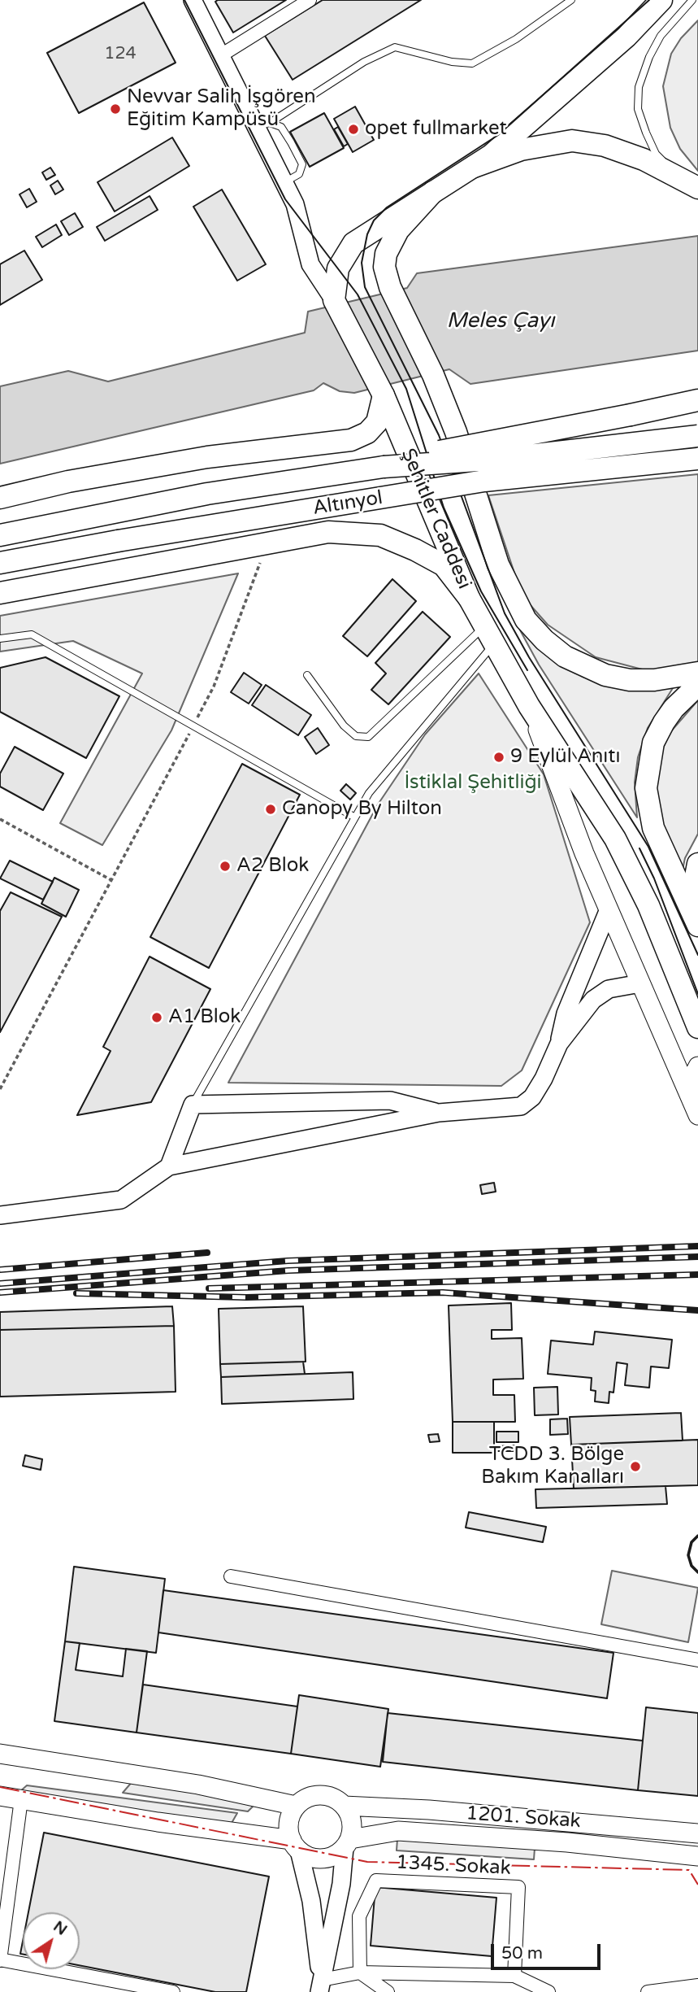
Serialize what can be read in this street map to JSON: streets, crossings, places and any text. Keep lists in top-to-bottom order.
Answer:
{
  "streets": {
    "main road": ["Altınyol", "Şehitler Caddesi", "1201. Sokak"],
    "street": ["1345. Sokak"]
  },
  "water": ["Meles Çayı"],
  "parks": ["İstiklal Şehitliği"],
  "places": [
    "Nevvar Salih İşgören Eğitim Kampüsü",
    "opet fullmarket",
    "9 Eylül Anıtı",
    "Canopy By Hilton",
    "A2 Blok",
    "A1 Blok",
    "TCDD 3. Bölge Bakım Kanalları"
  ],
  "house_numbers": ["124"],
  "scale_bar": "50 m",
  "north": "top right"
}
